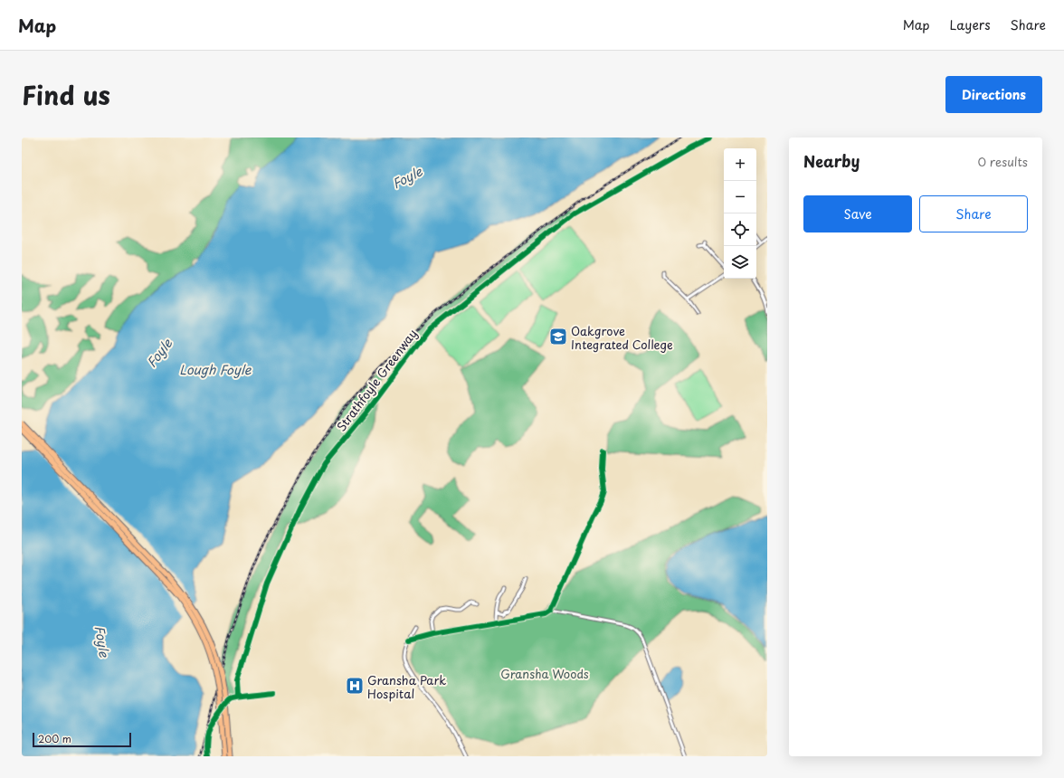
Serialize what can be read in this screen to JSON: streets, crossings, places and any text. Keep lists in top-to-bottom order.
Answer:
{
  "streets": {
    "cycle path": ["Strathfoyle Greenway"]
  },
  "water": ["Foyle", "Lough Foyle"],
  "parks": ["Gransha Woods"],
  "places": {
    "school or university": ["Oakgrove Integrated College"],
    "hospital": ["Gransha Park Hospital"]
  },
  "scale_bar": "200 m",
  "page": {
    "header": "Map",
    "nav": ["Map", "Layers", "Share"],
    "title": "Find us",
    "buttons": [
      "Directions",
      ["Save", "Share"]
    ],
    "heading": ["Nearby", "0 results"],
    "map_buttons": ["+", "−"],
    "scale": "200 m"
  }
}
